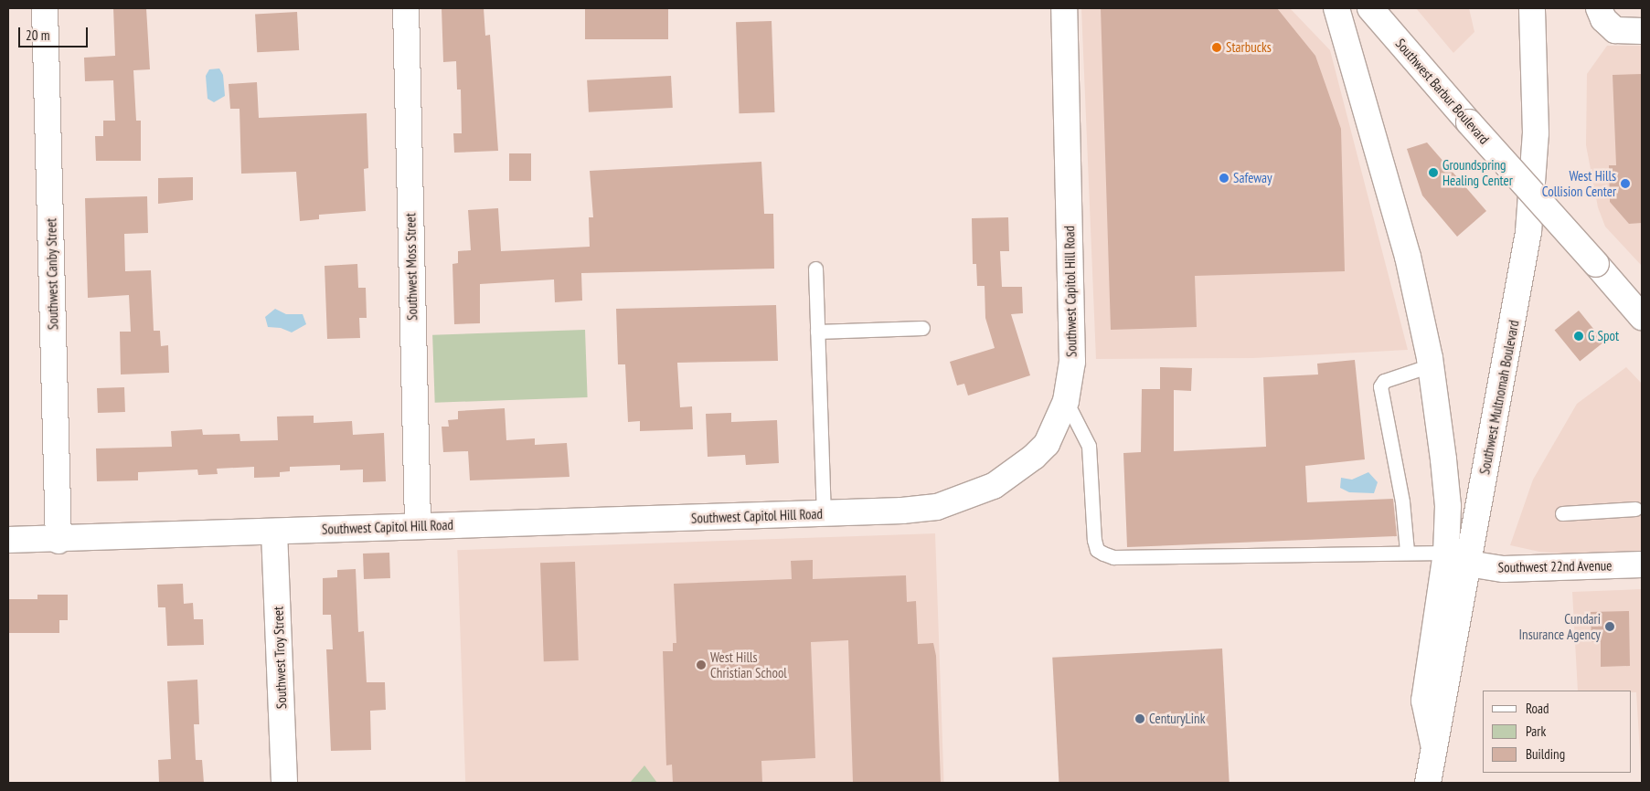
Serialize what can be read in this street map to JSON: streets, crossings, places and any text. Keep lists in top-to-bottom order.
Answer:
{
  "streets": {
    "street": [
      "Southwest Barbur Boulevard",
      "Southwest Moss Street",
      "Southwest Canby Street",
      "Southwest Capitol Hill Road",
      "Southwest Multnomah Boulevard",
      "Southwest 22nd Avenue",
      "Southwest Troy Street"
    ]
  },
  "crossings": [
    ["Southwest Moss Street", "Southwest Capitol Hill Road"],
    ["Southwest Canby Street", "Southwest Capitol Hill Road"],
    ["Southwest Capitol Hill Road", "Southwest Troy Street"],
    ["Southwest Multnomah Boulevard", "Southwest 22nd Avenue"]
  ],
  "places": [
    "Starbucks",
    "Groundspring Healing Center",
    "Safeway",
    "West Hills Collision Center",
    "G Spot",
    "Cundari Insurance Agency",
    "West Hills Christian School",
    "CenturyLink"
  ],
  "legend": ["Road", "Park", "Building"],
  "scale_bar": "20 m"
}
